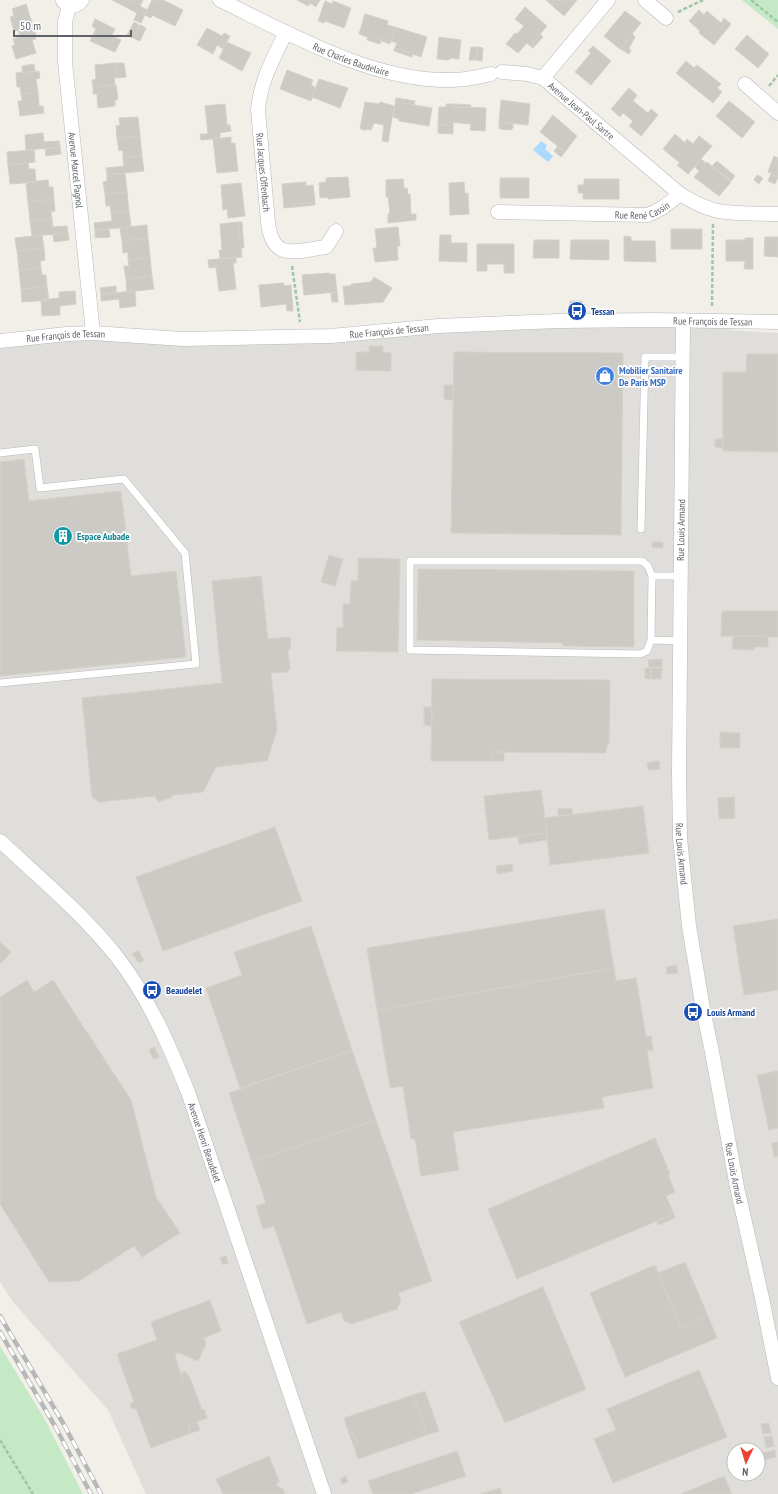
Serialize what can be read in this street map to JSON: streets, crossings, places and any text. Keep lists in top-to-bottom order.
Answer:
{
  "streets": {
    "street": [
      "Rue Charles Baudelaire",
      "Avenue Jean-Paul Sartre",
      "Avenue Marcel Pagnol",
      "Rue Jacques Offenbach",
      "Rue René Cassin",
      "Rue François de Tessan",
      "Rue Louis Armand",
      "Avenue Henri Beaudelet"
    ]
  },
  "crossings": [
    ["Rue Charles Baudelaire", "Avenue Jean-Paul Sartre"],
    ["Rue Charles Baudelaire", "Rue Jacques Offenbach"],
    ["Avenue Jean-Paul Sartre", "Rue René Cassin"],
    ["Avenue Marcel Pagnol", "Rue François de Tessan"],
    ["Rue François de Tessan", "Rue Louis Armand"]
  ],
  "places": {
    "bus stop": ["Tessan", "Beaudelet", "Louis Armand"],
    "shop": ["Mobilier Sanitaire De Paris MSP"],
    "building": ["Espace Aubade"]
  },
  "scale_bar": "50 m",
  "north": "bottom"
}
